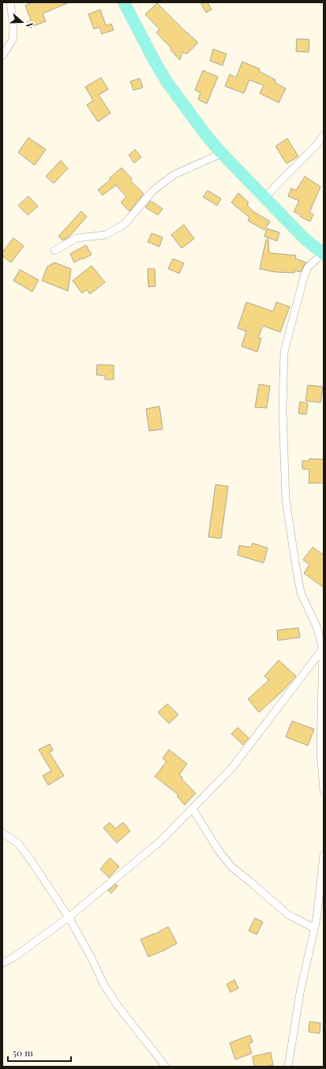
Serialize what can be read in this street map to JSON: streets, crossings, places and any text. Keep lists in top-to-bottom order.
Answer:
{
  "scale_bar": "50 m",
  "north": "right"
}
